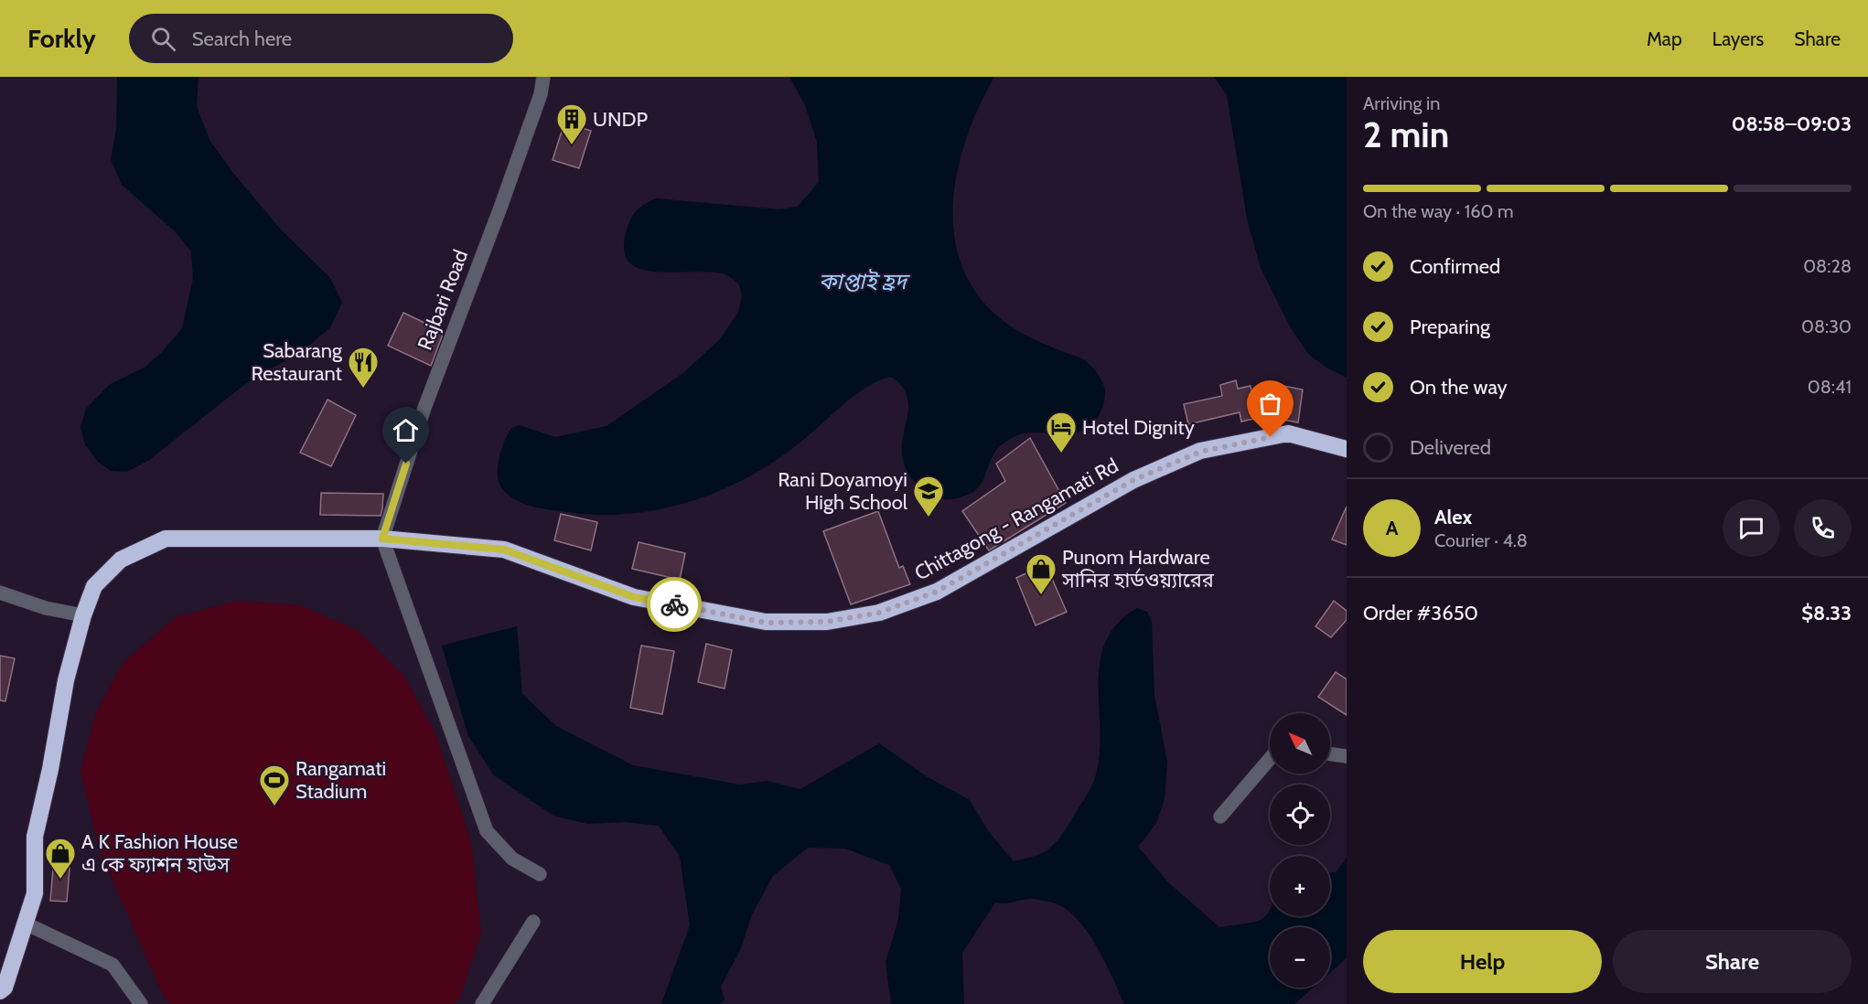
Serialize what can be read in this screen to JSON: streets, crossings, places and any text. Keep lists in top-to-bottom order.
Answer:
{
  "streets": {
    "highway": ["Chittagong - Rangamati Rd"],
    "street": ["Rajbari Road"]
  },
  "crossings": [
    ["Rajbari Road", "Chittagong - Rangamati Rd"]
  ],
  "water": ["কাপ্তাই হ্রদ"],
  "places": {
    "building": ["UNDP"],
    "restaurant": ["Sabarang Restaurant"],
    "hotel": ["Hotel Dignity"],
    "school or university": ["Rani Doyamoyi High School"],
    "shop": ["Punom Hardware সানির হার্ডওয়্যারের", "A K Fashion House এ কে ফ্যাশন হাউস"],
    "sports": ["Rangamati Stadium"]
  },
  "north": "top left",
  "page": {
    "header": "Forkly",
    "search": "Search here",
    "nav": ["Map", "Layers", "Share"],
    "heading": ["2 min", "Arriving in", "08:58–09:03"],
    "panel": [
      "Alex",
      "Courier · 4.8",
      "Order #3650",
      "$8.33"
    ],
    "bar": "On the way · 160 m",
    "list": [
      ["Confirmed", "08:28"],
      ["Preparing", "08:30"],
      ["On the way", "08:41"],
      "Delivered"
    ],
    "round": "A",
    "map_buttons": ["+", "−"],
    "buttons": ["Help", "Share"]
  }
}
